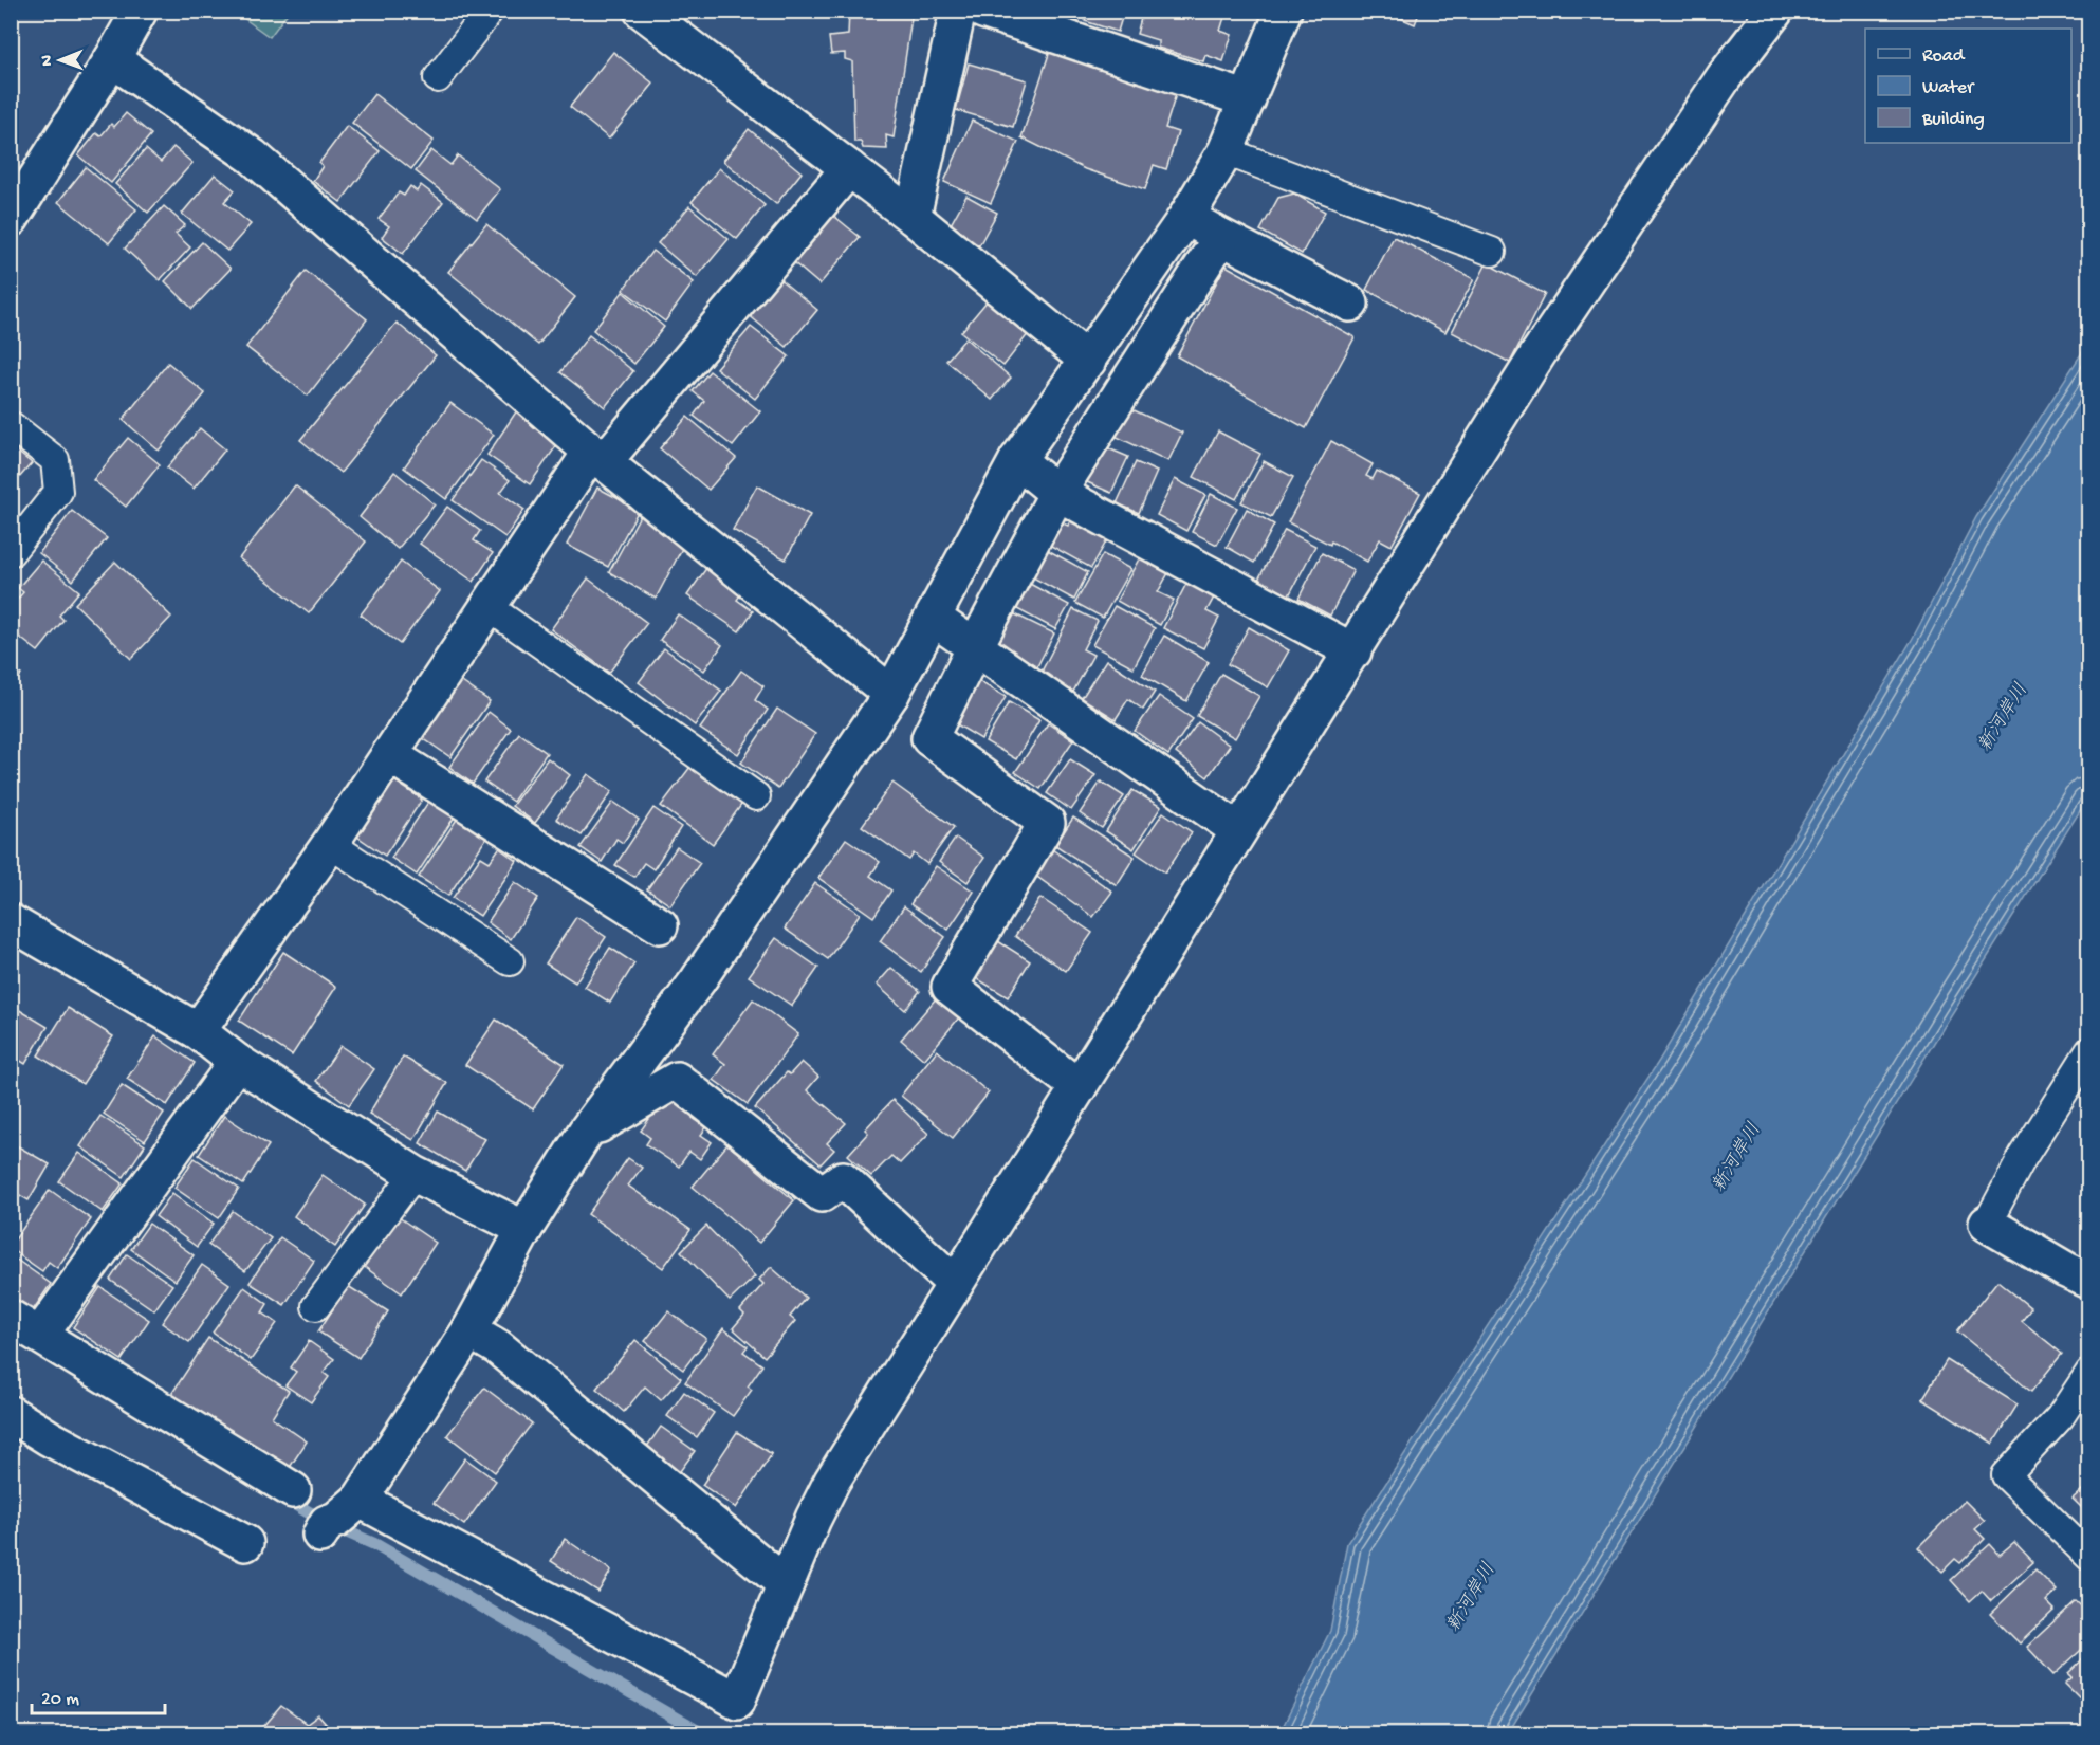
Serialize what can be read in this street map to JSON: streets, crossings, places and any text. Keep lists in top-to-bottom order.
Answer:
{
  "water": ["新河岸川"],
  "legend": ["Road", "Water", "Building"],
  "scale_bar": "20 m",
  "north": "left"
}
